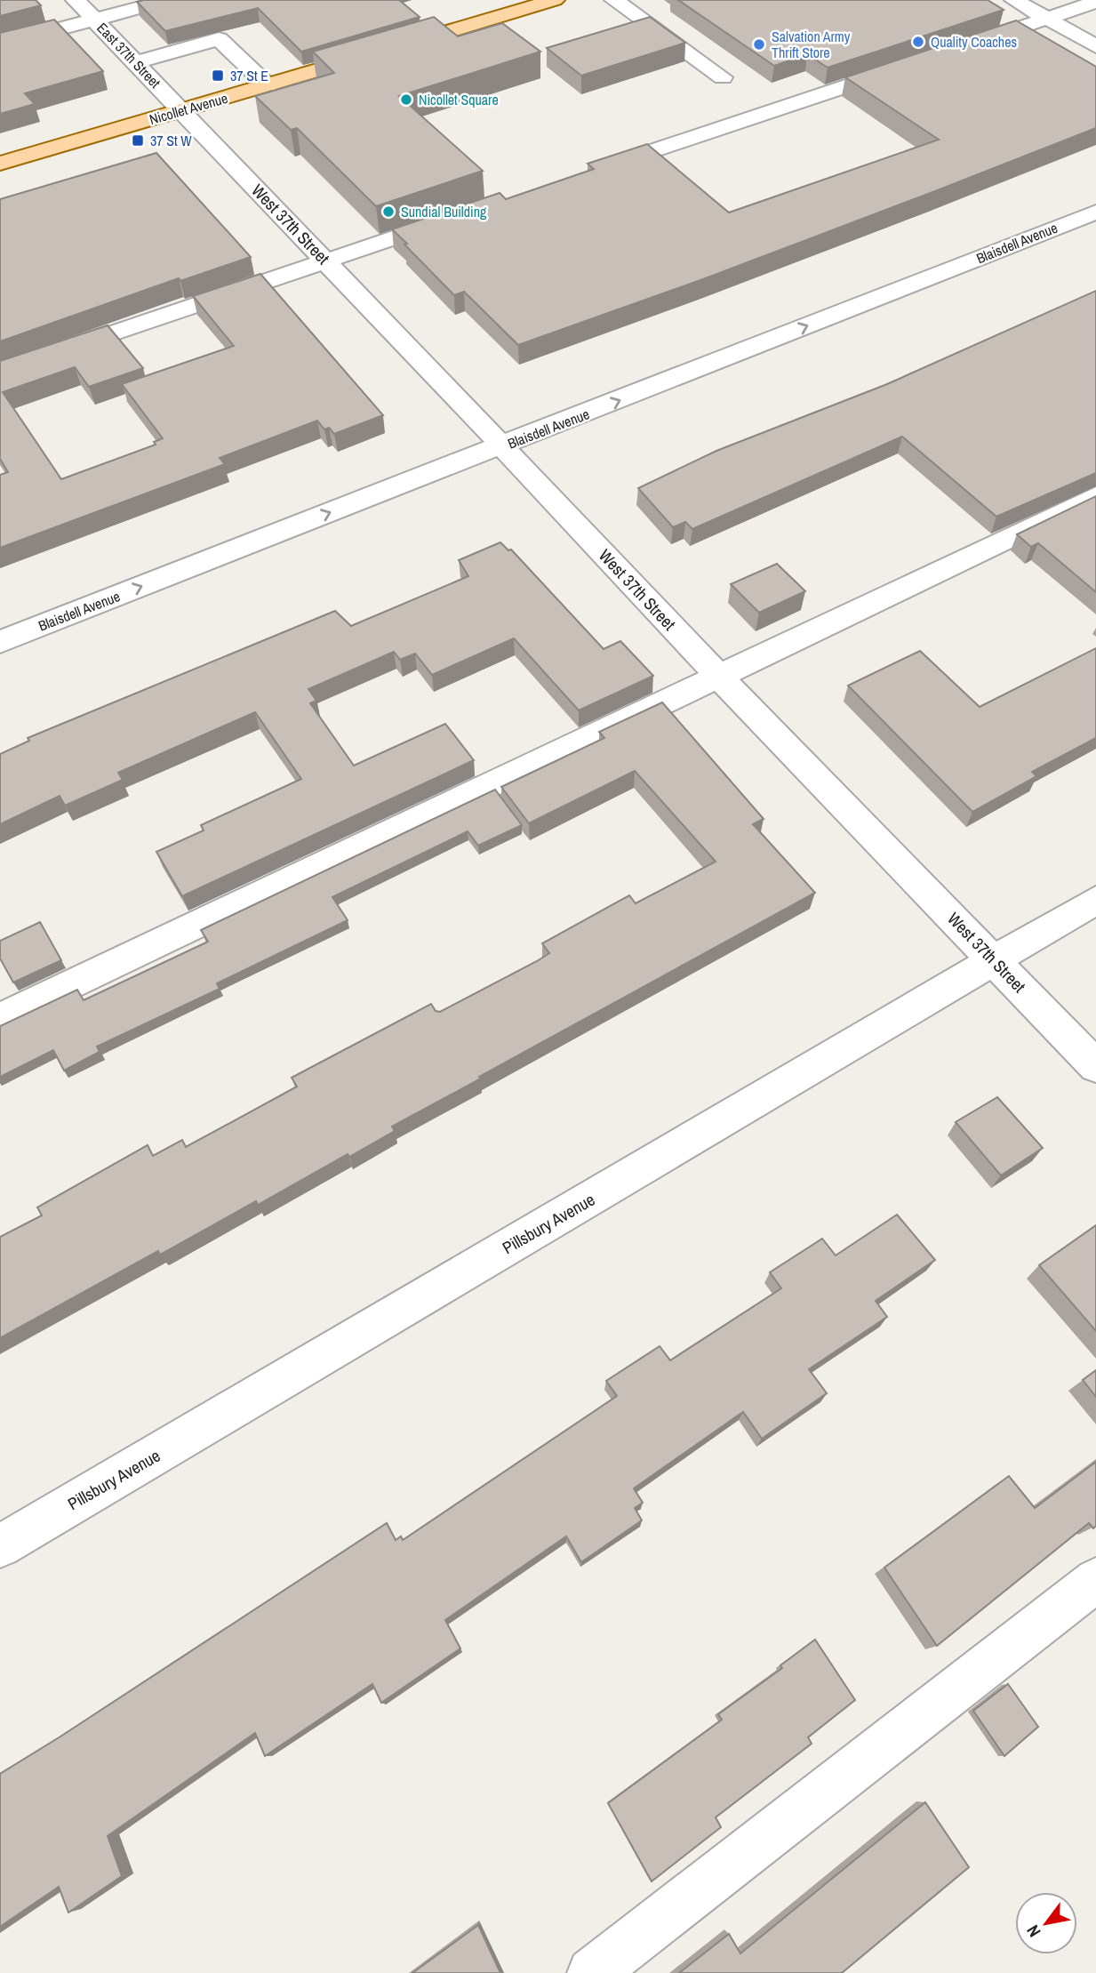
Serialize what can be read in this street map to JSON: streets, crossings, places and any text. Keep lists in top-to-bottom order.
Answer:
{
  "streets": {
    "main road": ["Nicollet Avenue"],
    "street": [
      "East 37th Street",
      "West 37th Street",
      "Blaisdell Avenue",
      "Pillsbury Avenue"
    ]
  },
  "crossings": [
    ["East 37th Street", "Nicollet Avenue"],
    ["East 37th Street", "West 37th Street"],
    ["Nicollet Avenue", "West 37th Street"],
    ["West 37th Street", "Blaisdell Avenue"],
    ["West 37th Street", "Pillsbury Avenue"]
  ],
  "places": {
    "other": [
      "Quality Coaches",
      "Salvation Army Thrift Store",
      "Nicollet Square",
      "Sundial Building"
    ],
    "transit": ["37 St E", "37 St W"]
  },
  "north": "bottom left"
}
